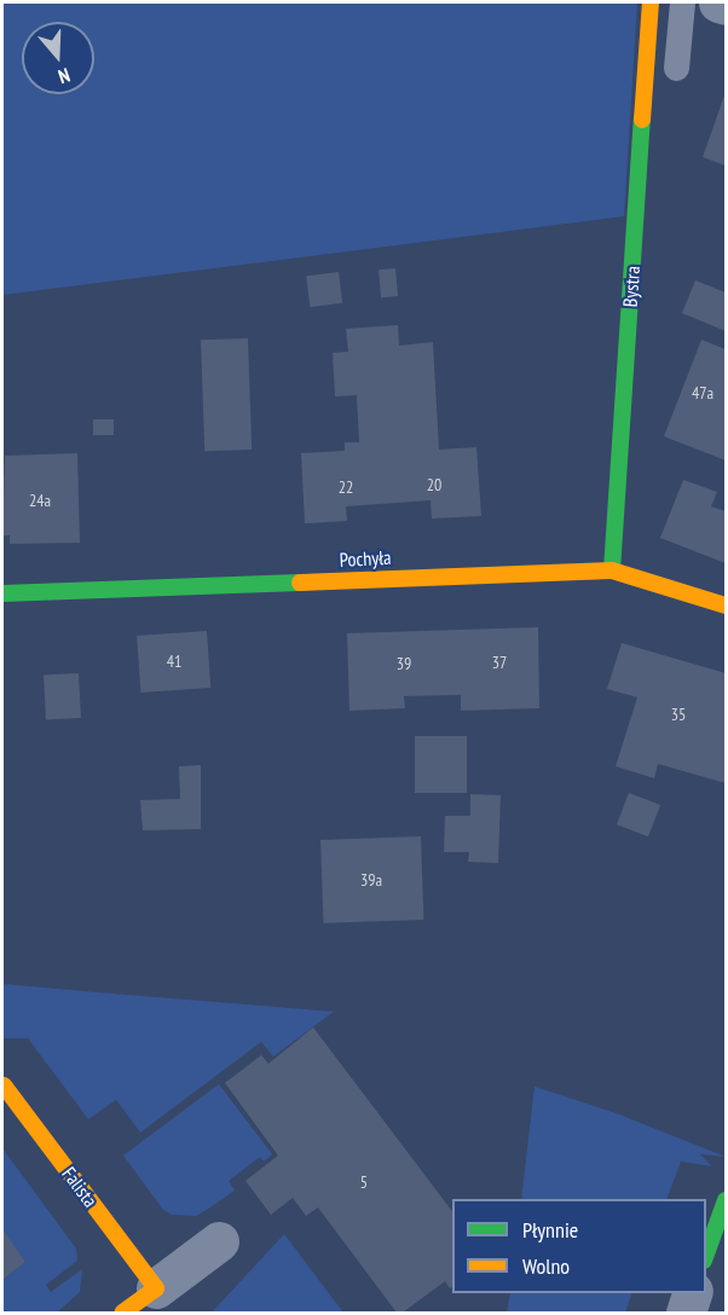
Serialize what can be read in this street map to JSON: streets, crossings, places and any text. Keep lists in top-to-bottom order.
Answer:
{
  "streets": {
    "street": ["Bystra", "Pochyła", "Falista"]
  },
  "crossings": [
    ["Bystra", "Pochyła"]
  ],
  "house_numbers": [
    "47a",
    "20",
    "22",
    "24a",
    "41",
    "37",
    "39",
    "35",
    "39a",
    "5"
  ],
  "legend": ["Płynnie", "Wolno"],
  "north": "bottom"
}
